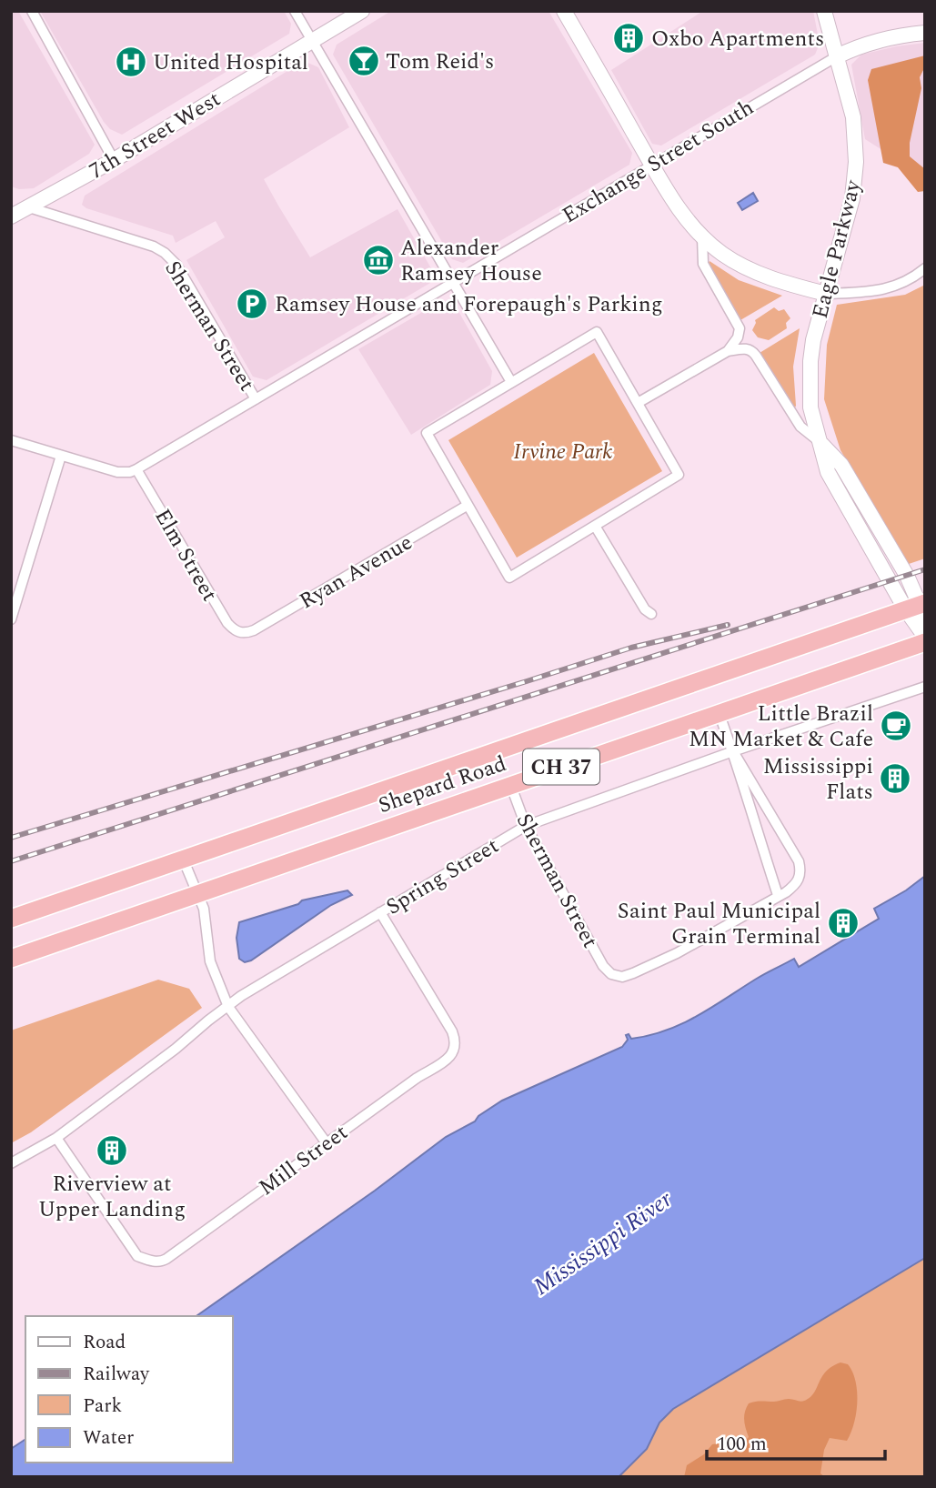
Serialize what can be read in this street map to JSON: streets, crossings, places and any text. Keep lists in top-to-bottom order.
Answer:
{
  "streets": {
    "highway": ["CH 37", "Shepard Road"],
    "street": [
      "7th Street West",
      "Exchange Street South",
      "Eagle Parkway",
      "Sherman Street",
      "Elm Street",
      "Ryan Avenue",
      "Spring Street",
      "Mill Street"
    ]
  },
  "crossings": [
    ["7th Street West", "Sherman Street"],
    ["Exchange Street South", "Eagle Parkway"],
    ["Exchange Street South", "Sherman Street"],
    ["Exchange Street South", "Elm Street"],
    ["Eagle Parkway", "Shepard Road"],
    ["Sherman Street", "Shepard Road"],
    ["Sherman Street", "Spring Street"],
    ["Elm Street", "Ryan Avenue"],
    ["Spring Street", "Mill Street"]
  ],
  "water": ["Mississippi River"],
  "parks": ["Irvine Park"],
  "places": {
    "building": [
      "Oxbo Apartments",
      "Mississippi Flats",
      "Saint Paul Municipal Grain Terminal",
      "Riverview at Upper Landing"
    ],
    "bar": ["Tom Reid's"],
    "hospital": ["United Hospital"],
    "museum": ["Alexander Ramsey House"],
    "parking": ["Ramsey House and Forepaugh's Parking"],
    "cafe": ["Little Brazil MN Market & Cafe"]
  },
  "legend": [
    "Road",
    "Railway",
    "Park",
    "Water"
  ],
  "scale_bar": "100 m"
}
